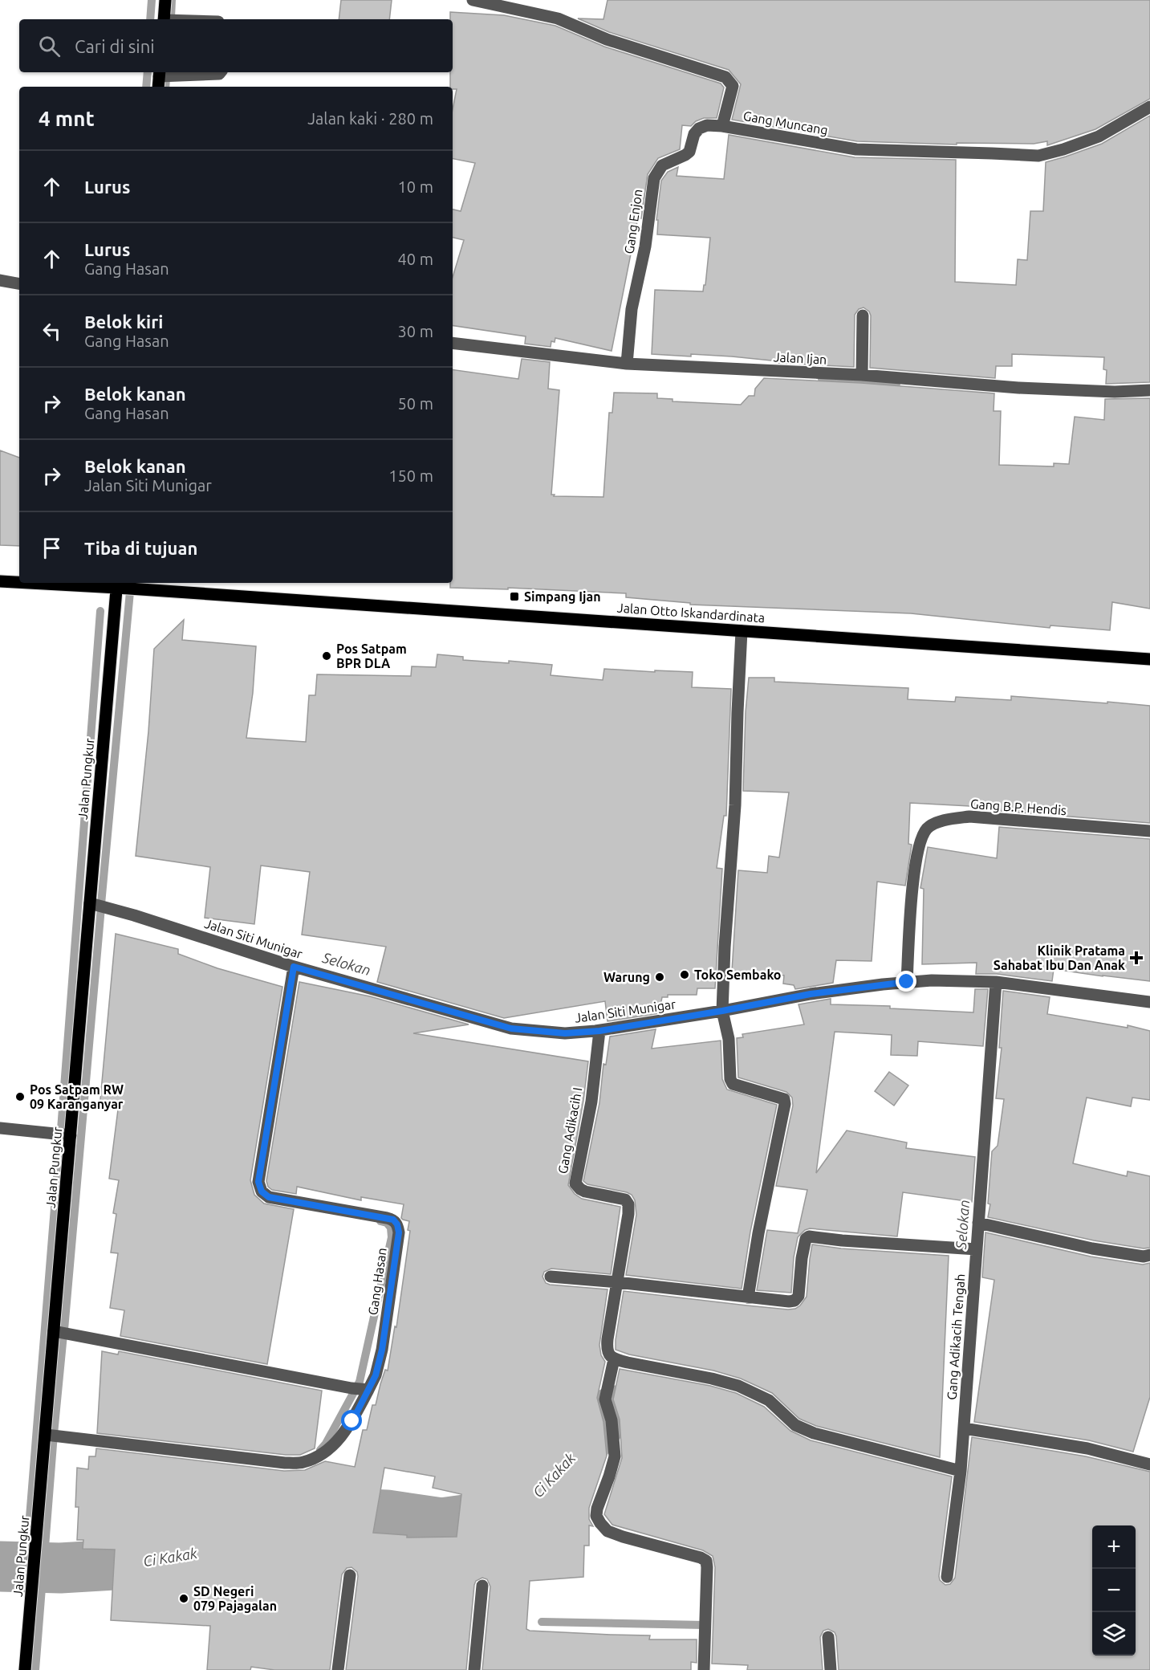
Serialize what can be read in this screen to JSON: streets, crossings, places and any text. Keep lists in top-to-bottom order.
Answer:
{
  "streets": {
    "main road": ["Jalan Otto Iskandardinata", "Jalan Pungkur"],
    "street": [
      "Gang Muncang",
      "Gang Enjon",
      "Jalan Ijan",
      "Gang B.P. Hendis",
      "Jalan Siti Munigar",
      "Gang Adikacih I",
      "Gang Hasan",
      "Gang Adikacih Tengah"
    ]
  },
  "crossings": [
    ["Gang Muncang", "Gang Enjon"],
    ["Gang Enjon", "Jalan Ijan"],
    ["Jalan Otto Iskandardinata", "Jalan Pungkur"],
    ["Jalan Pungkur", "Jalan Siti Munigar"],
    ["Gang B.P. Hendis", "Jalan Siti Munigar"],
    ["Jalan Siti Munigar", "Gang Adikacih I"],
    ["Jalan Siti Munigar", "Gang Hasan"],
    ["Jalan Siti Munigar", "Gang Adikacih Tengah"]
  ],
  "water": ["Selokan", "Ci Kakak"],
  "places": {
    "transit": ["Simpang Ijan"],
    "other": [
      "Pos Satpam BPR DLA",
      "Toko Sembako",
      "Warung",
      "Pos Satpam RW 09 Karanganyar",
      "SD Negeri 079 Pajagalan"
    ],
    "health": ["Klinik Pratama Sahabat Ibu Dan Anak"]
  },
  "page": {
    "search": "Cari di sini",
    "heading": ["4 mnt", "Jalan kaki · 280 m"],
    "list": [
      ["Lurus", "10 m"],
      ["Lurus", "Gang Hasan", "40 m"],
      ["Belok kiri", "Gang Hasan", "30 m"],
      ["Belok kanan", "Gang Hasan", "50 m"],
      ["Belok kanan", "Jalan Siti Munigar", "150 m"],
      "Tiba di tujuan"
    ],
    "map_buttons": ["+", "−"]
  }
}
